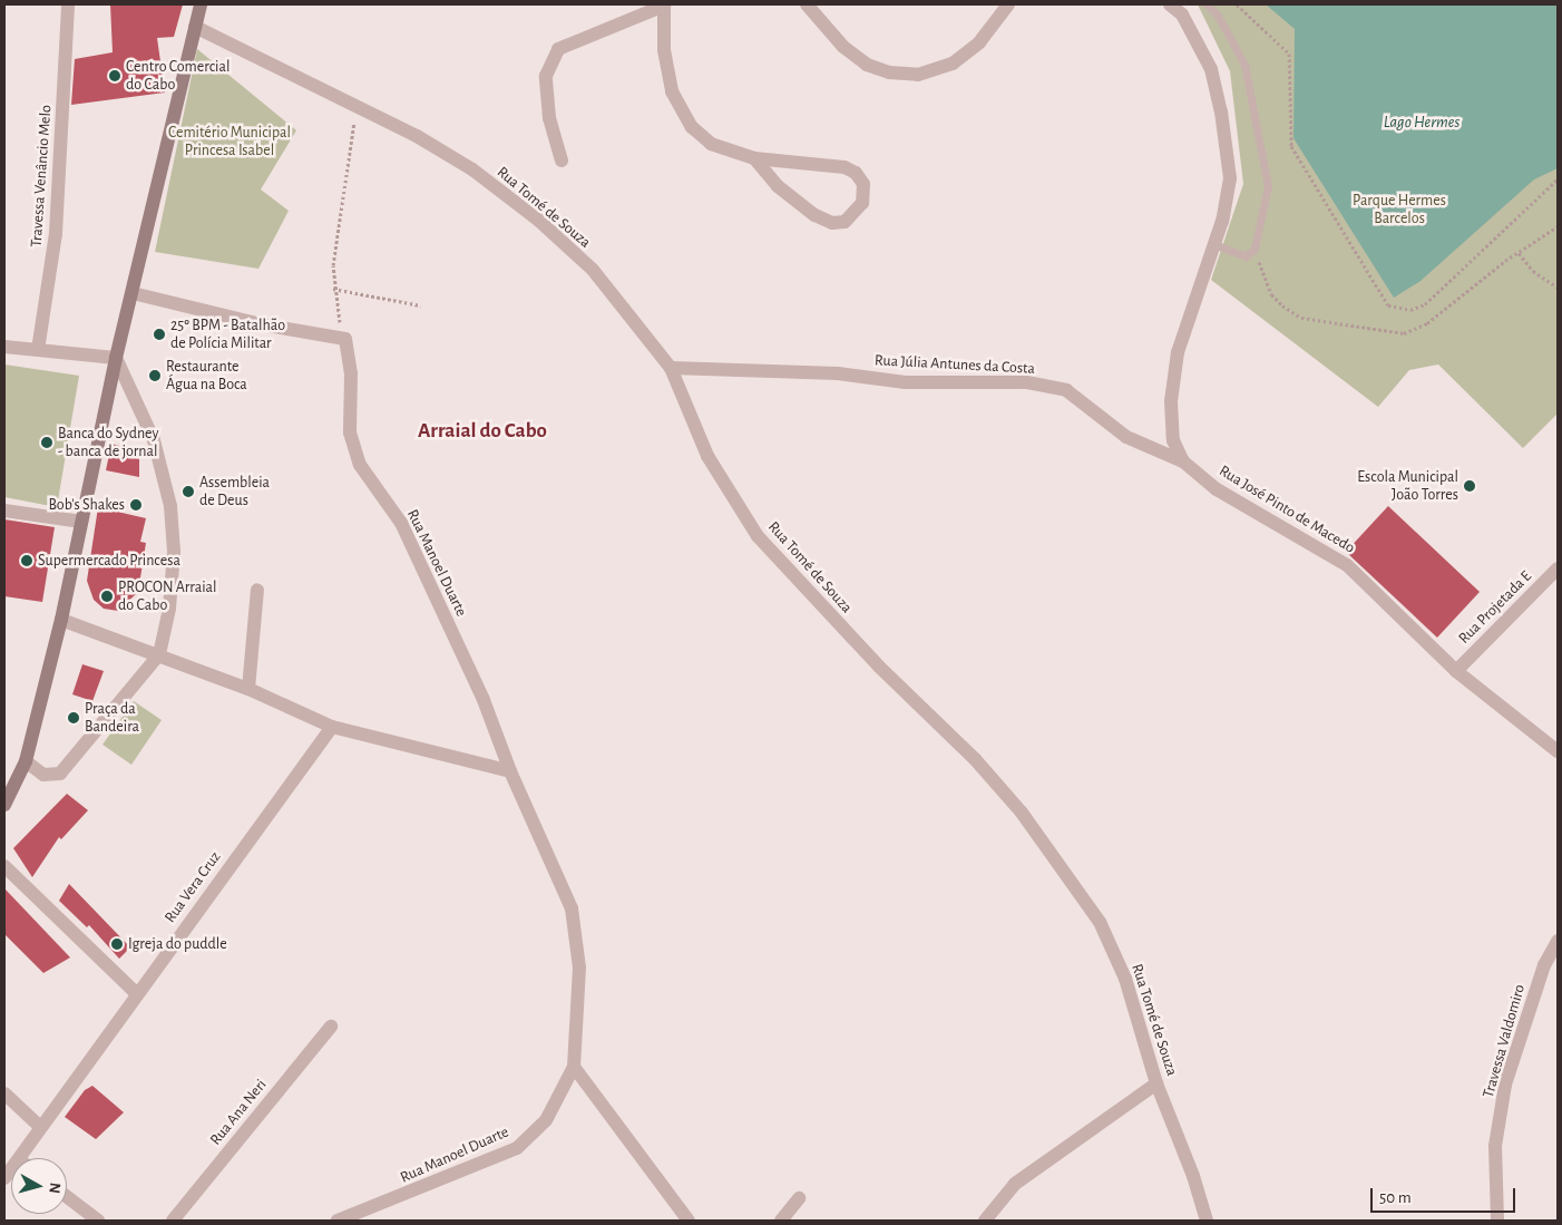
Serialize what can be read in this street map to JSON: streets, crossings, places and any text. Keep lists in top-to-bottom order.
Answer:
{
  "streets": {
    "street": [
      "Travessa Venâncio Melo",
      "Rua Tomé de Souza",
      "Rua Júlia Antunes da Costa",
      "Rua José Pinto de Macedo",
      "Rua Manoel Duarte",
      "Rua Projetada E",
      "Rua Vera Cruz",
      "Travessa Valdomiro",
      "Rua Ana Neri"
    ]
  },
  "crossings": [
    ["Rua Tomé de Souza", "Rua Júlia Antunes da Costa"],
    ["Rua Júlia Antunes da Costa", "Rua José Pinto de Macedo"],
    ["Rua José Pinto de Macedo", "Rua Projetada E"]
  ],
  "districts": ["Arraial do Cabo"],
  "water": ["Lago Hermes"],
  "parks": ["Cemitério Municipal Princesa Isabel", "Parque Hermes Barcelos"],
  "places": [
    "Centro Comercial do Cabo",
    "25º BPM - Batalhão de Polícia Militar",
    "Restaurante Água na Boca",
    "Banca do Sydney - banca de jornal",
    "Escola Municipal João Torres",
    "Assembleia de Deus",
    "Bob's Shakes",
    "Supermercado Princesa",
    "PROCON Arraial do Cabo",
    "Praça da Bandeira",
    "Igreja do puddle"
  ],
  "scale_bar": "50 m",
  "north": "right"
}
